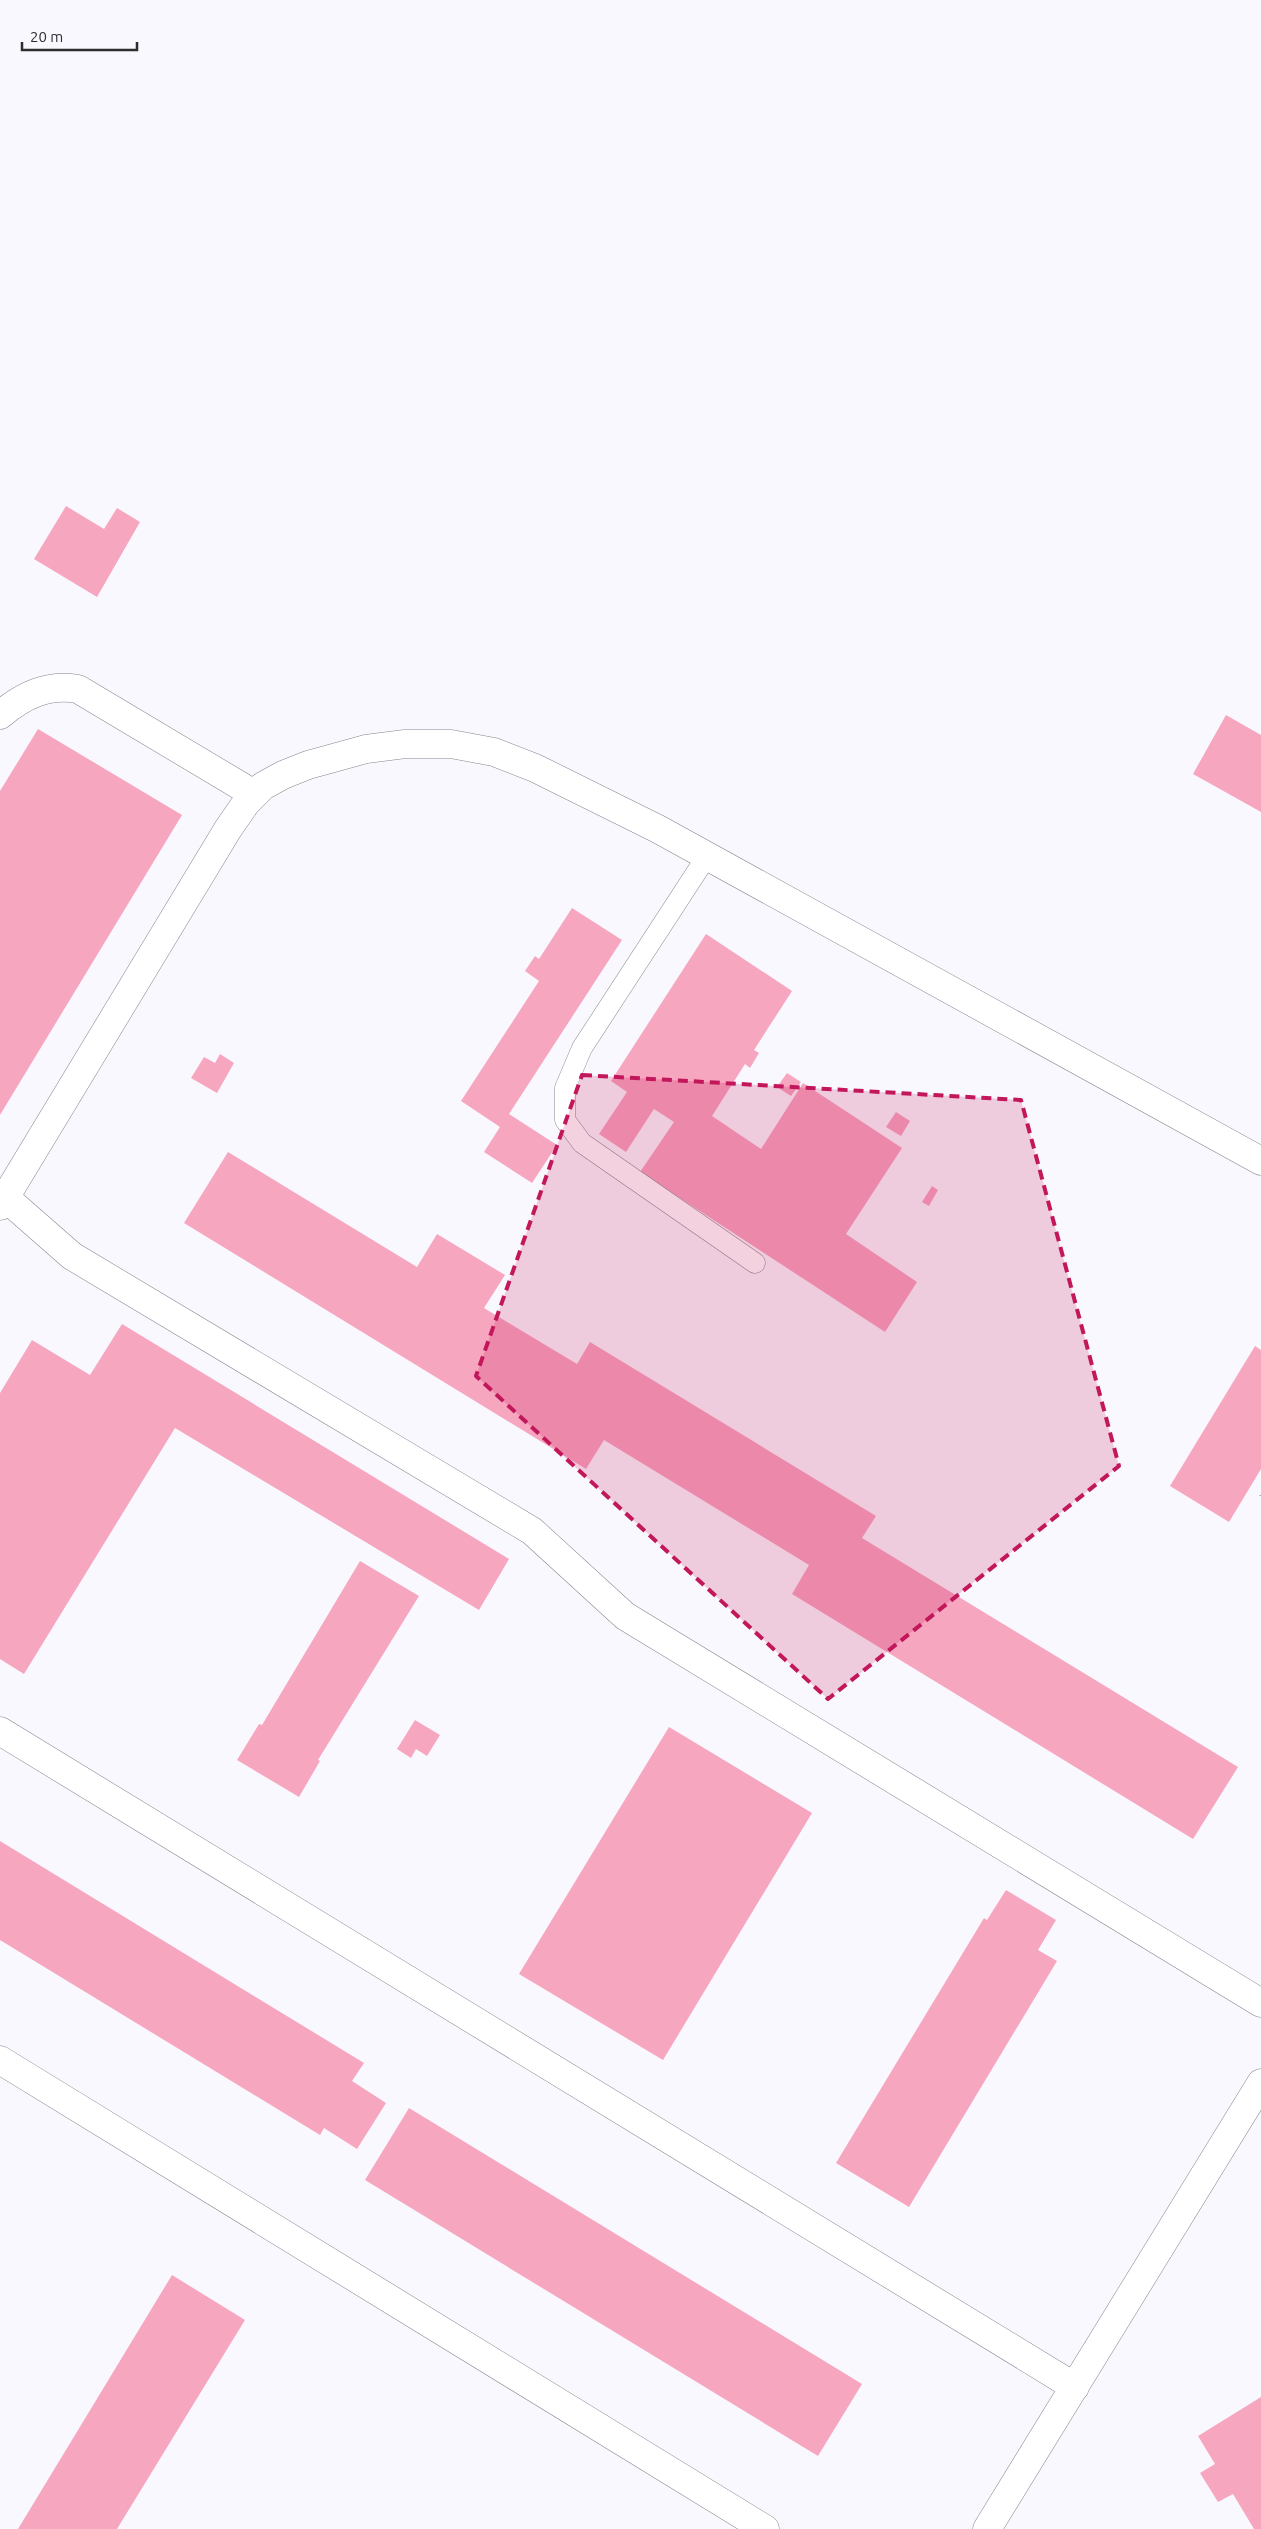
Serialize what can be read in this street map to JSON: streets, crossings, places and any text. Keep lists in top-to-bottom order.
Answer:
{
  "scale_bar": "20 m"
}
